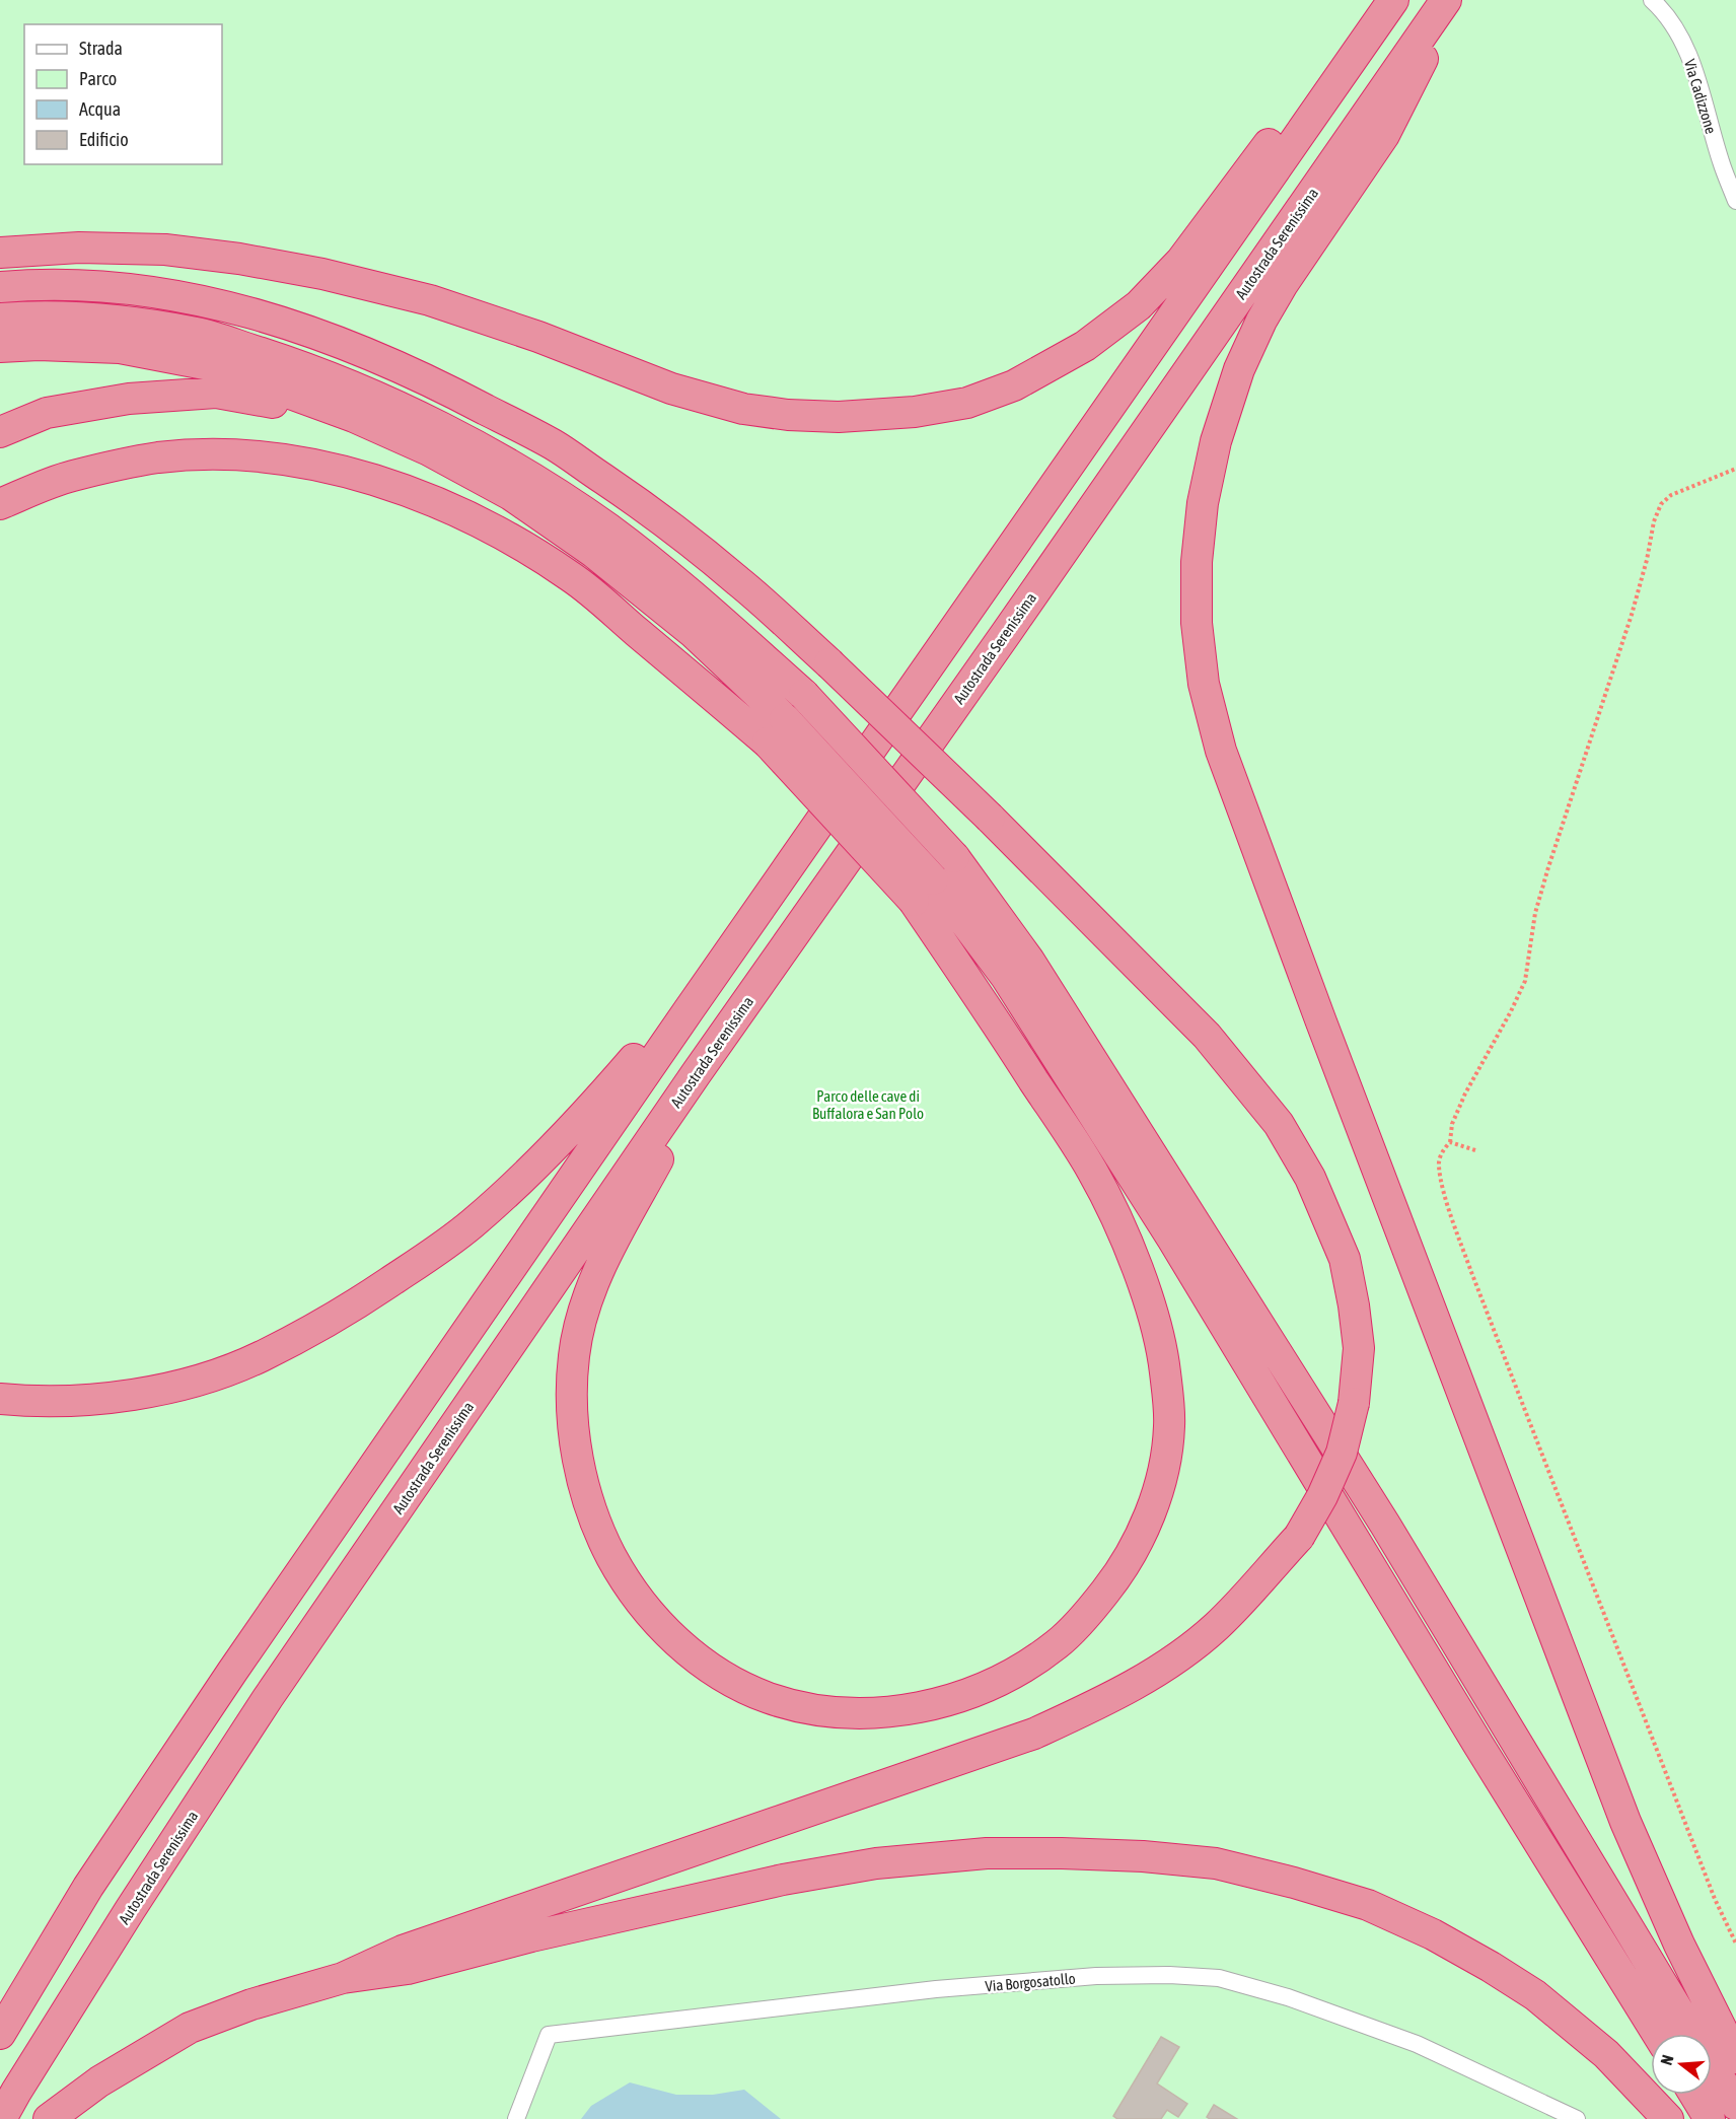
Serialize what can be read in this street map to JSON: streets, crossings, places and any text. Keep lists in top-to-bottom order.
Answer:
{
  "streets": {
    "highway": ["Autostrada Serenissima"],
    "street": ["Via Cadizzone", "Via Borgosatollo"]
  },
  "parks": ["Parco delle cave di Buffalora e San Polo"],
  "legend": [
    "Strada",
    "Parco",
    "Acqua",
    "Edificio"
  ],
  "north": "left"
}
